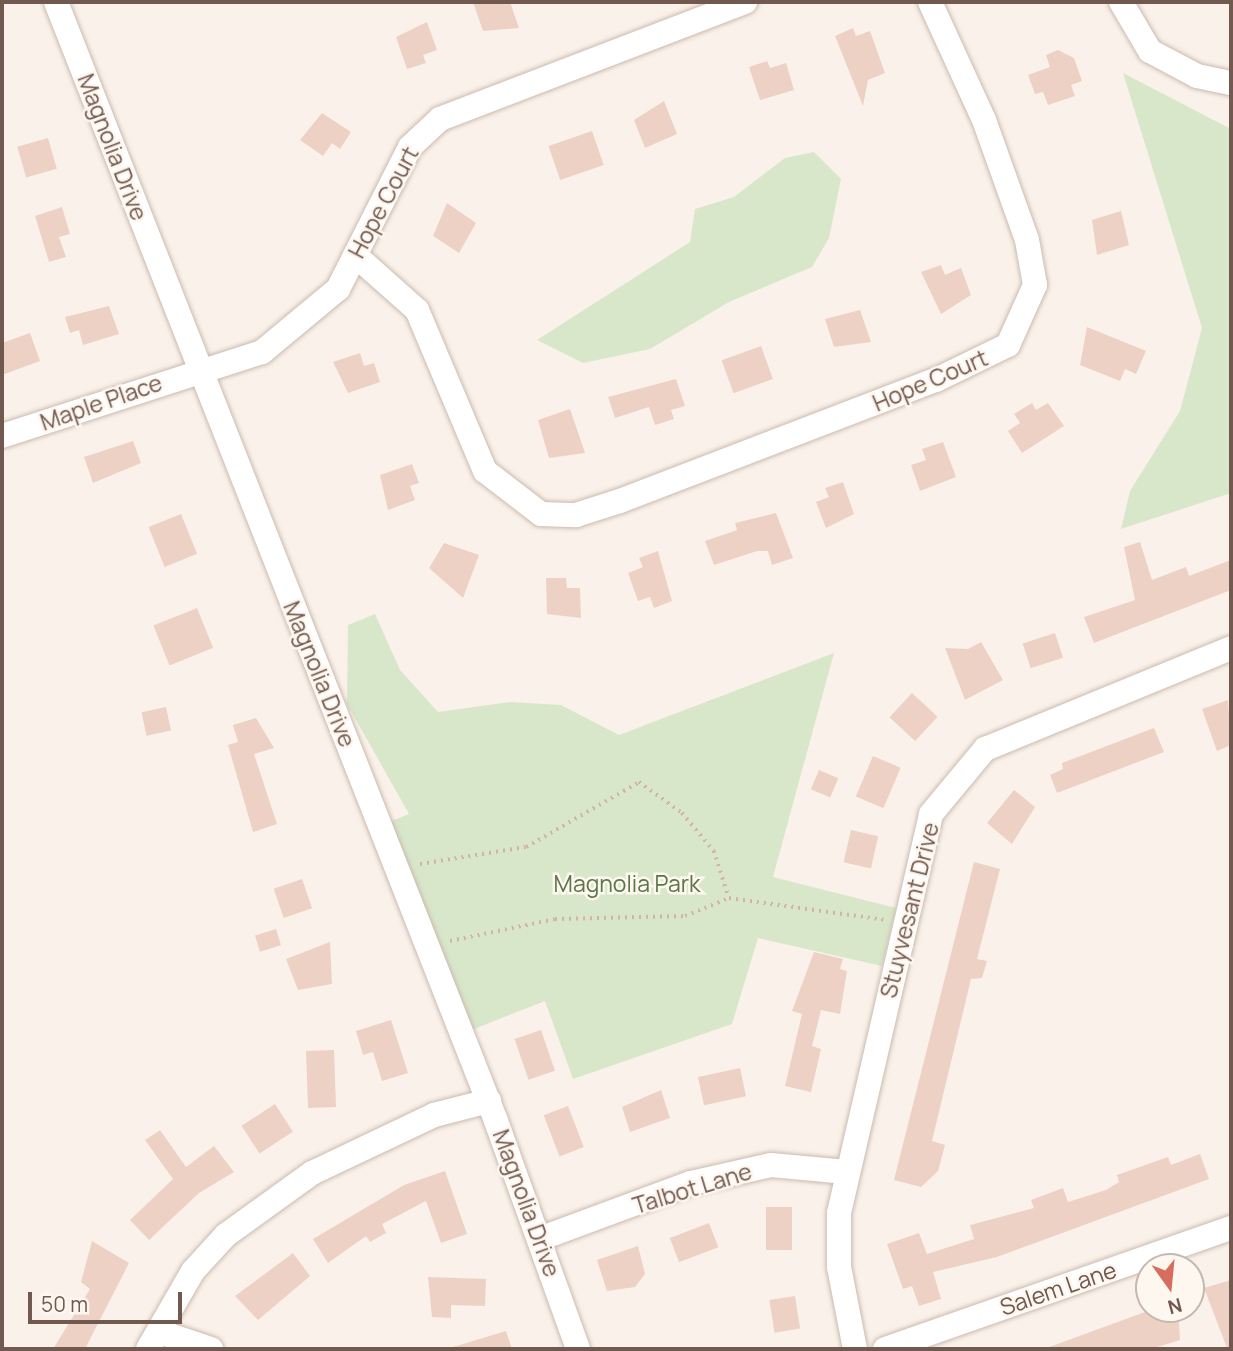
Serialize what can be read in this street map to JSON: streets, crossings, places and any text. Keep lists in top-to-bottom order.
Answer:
{
  "streets": {
    "street": [
      "Magnolia Drive",
      "Hope Court",
      "Maple Place",
      "Stuyvesant Drive",
      "Talbot Lane",
      "Salem Lane"
    ]
  },
  "crossings": [
    ["Magnolia Drive", "Hope Court"],
    ["Magnolia Drive", "Maple Place"],
    ["Magnolia Drive", "Talbot Lane"],
    ["Hope Court", "Maple Place"],
    ["Stuyvesant Drive", "Talbot Lane"]
  ],
  "parks": ["Magnolia Park"],
  "scale_bar": "50 m",
  "north": "bottom"
}
